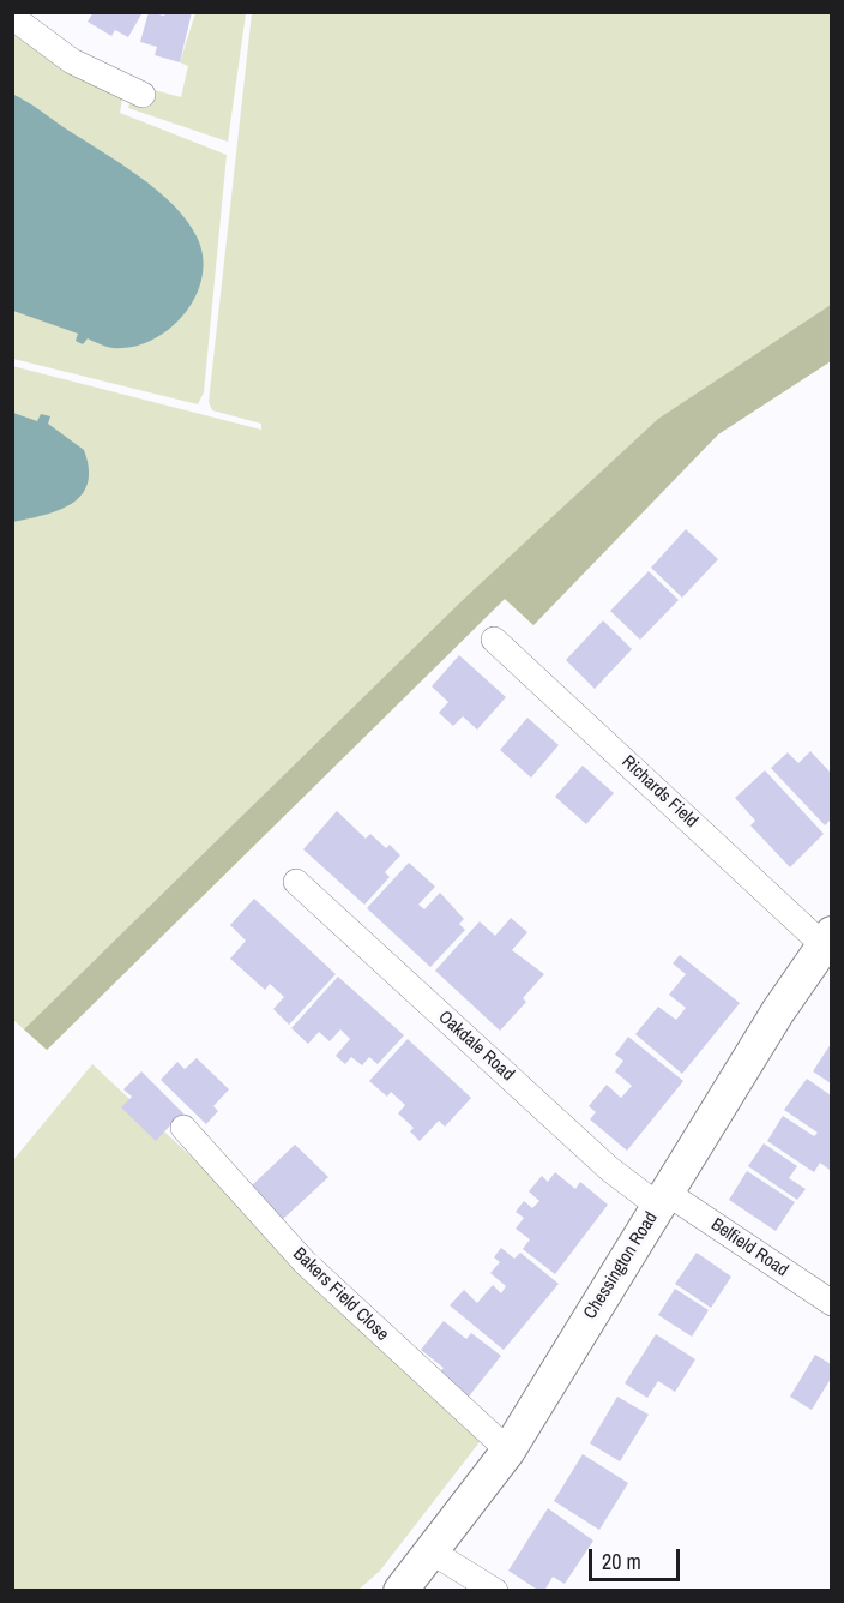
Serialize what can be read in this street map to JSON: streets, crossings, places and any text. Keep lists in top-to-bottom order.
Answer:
{
  "streets": {
    "main road": ["Chessington Road"],
    "street": [
      "Richards Field",
      "Oakdale Road",
      "Belfield Road",
      "Bakers Field Close"
    ]
  },
  "crossings": [
    ["Richards Field", "Chessington Road"],
    ["Oakdale Road", "Belfield Road"],
    ["Oakdale Road", "Chessington Road"],
    ["Belfield Road", "Chessington Road"],
    ["Chessington Road", "Bakers Field Close"]
  ],
  "scale_bar": "20 m"
}
